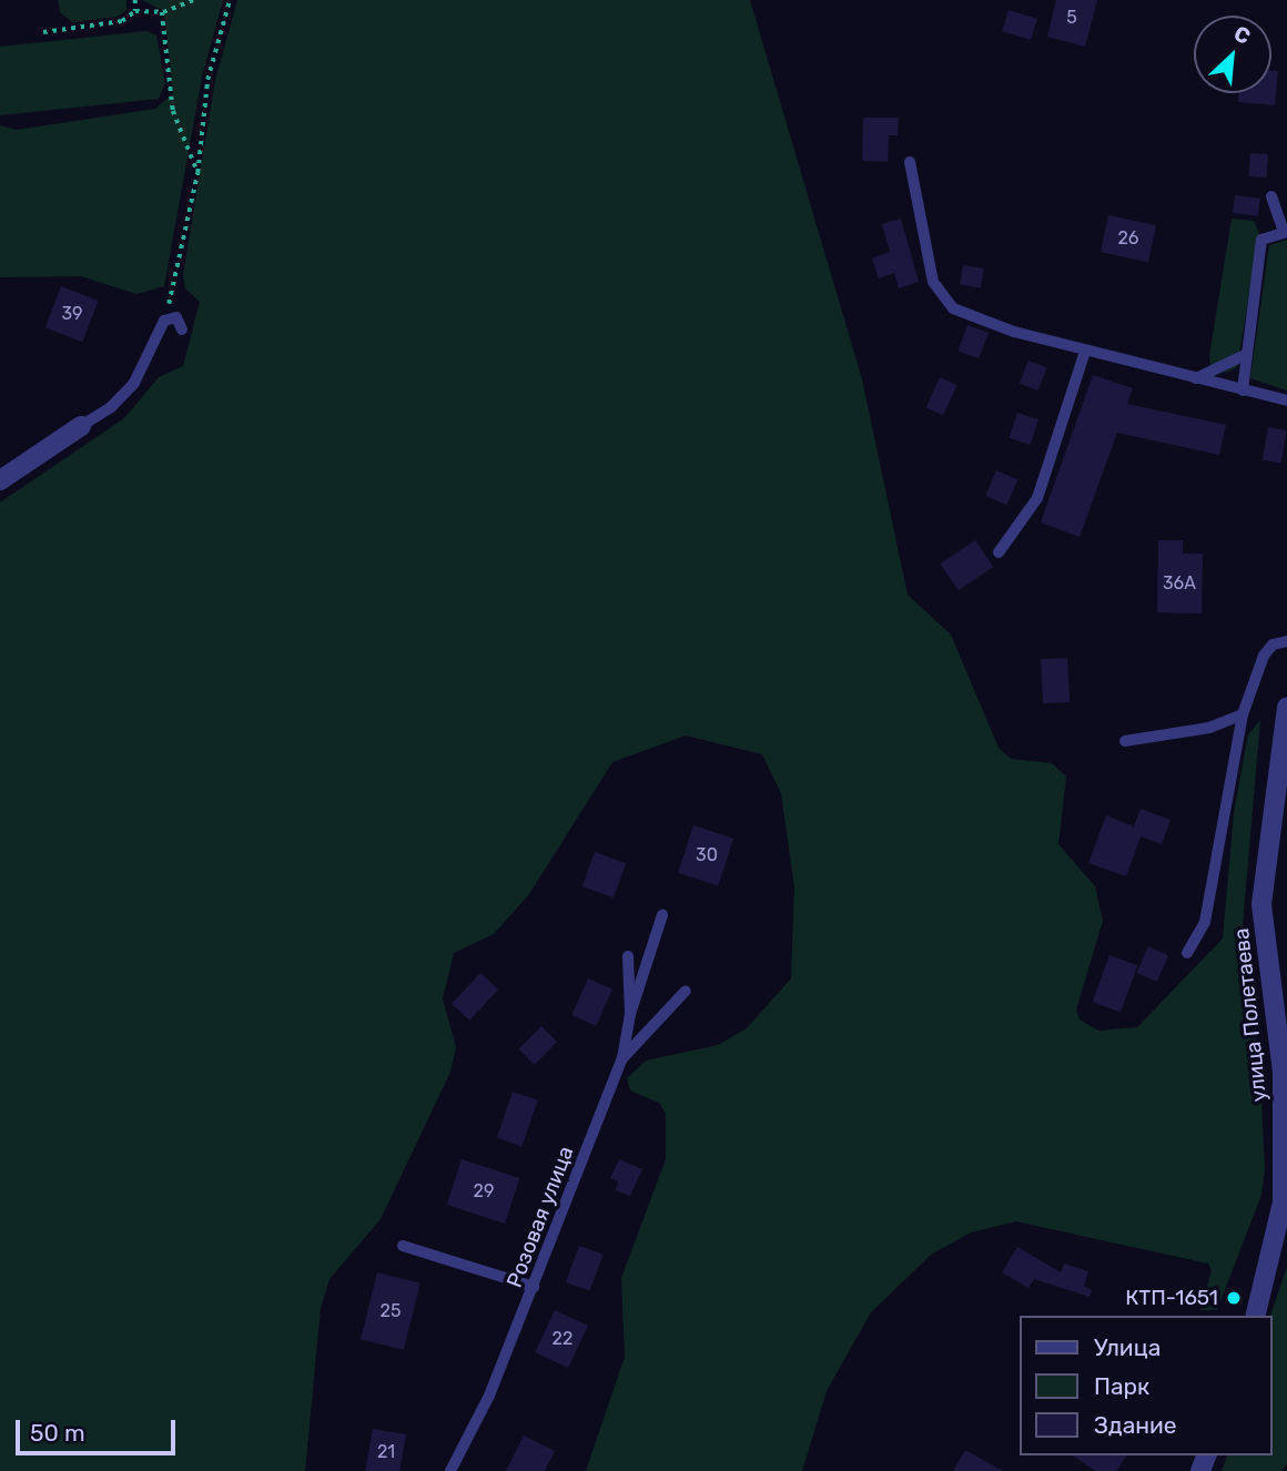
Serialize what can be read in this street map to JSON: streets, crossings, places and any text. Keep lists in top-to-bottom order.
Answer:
{
  "streets": {
    "street": ["улица Полетаева"],
    "lane": ["Розовая улица"]
  },
  "places": ["КТП-1651"],
  "house_numbers": [
    "5",
    "26",
    "39",
    "36А",
    "30",
    "29",
    "25",
    "22",
    "21"
  ],
  "legend": ["Улица", "Парк", "Здание"],
  "scale_bar": "50 m",
  "north": "top right"
}
